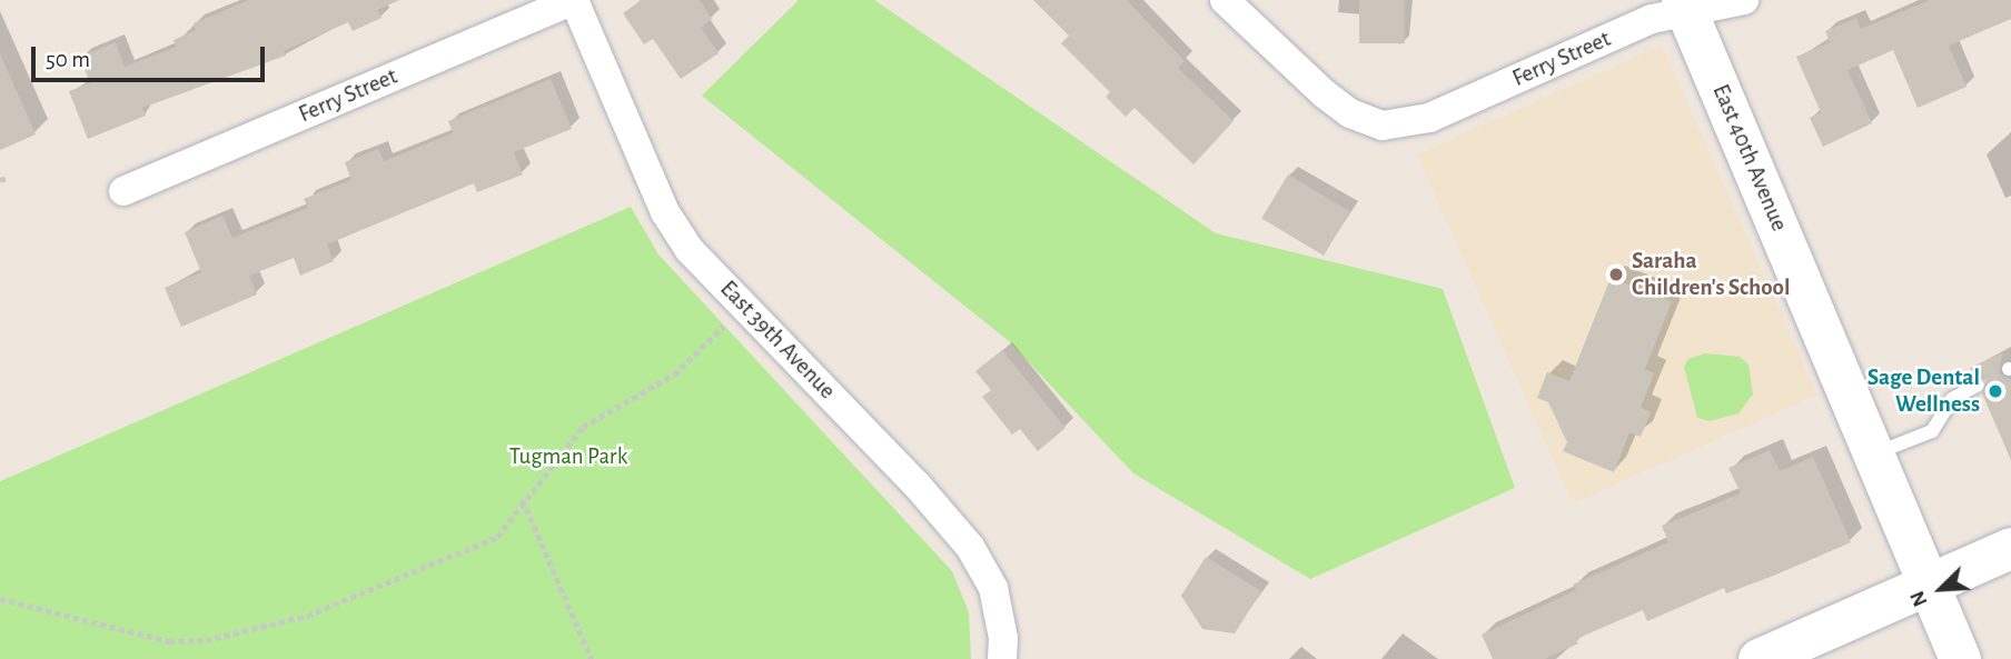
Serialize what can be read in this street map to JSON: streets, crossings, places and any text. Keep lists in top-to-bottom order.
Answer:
{
  "streets": {
    "street": ["Ferry Street", "East 40th Avenue", "East 39th Avenue"]
  },
  "crossings": [
    ["Ferry Street", "East 40th Avenue"],
    ["Ferry Street", "East 39th Avenue"]
  ],
  "parks": ["Tugman Park"],
  "places": ["Saraha Children's School", "Sage Dental Wellness"],
  "scale_bar": "50 m",
  "north": "bottom left"
}
